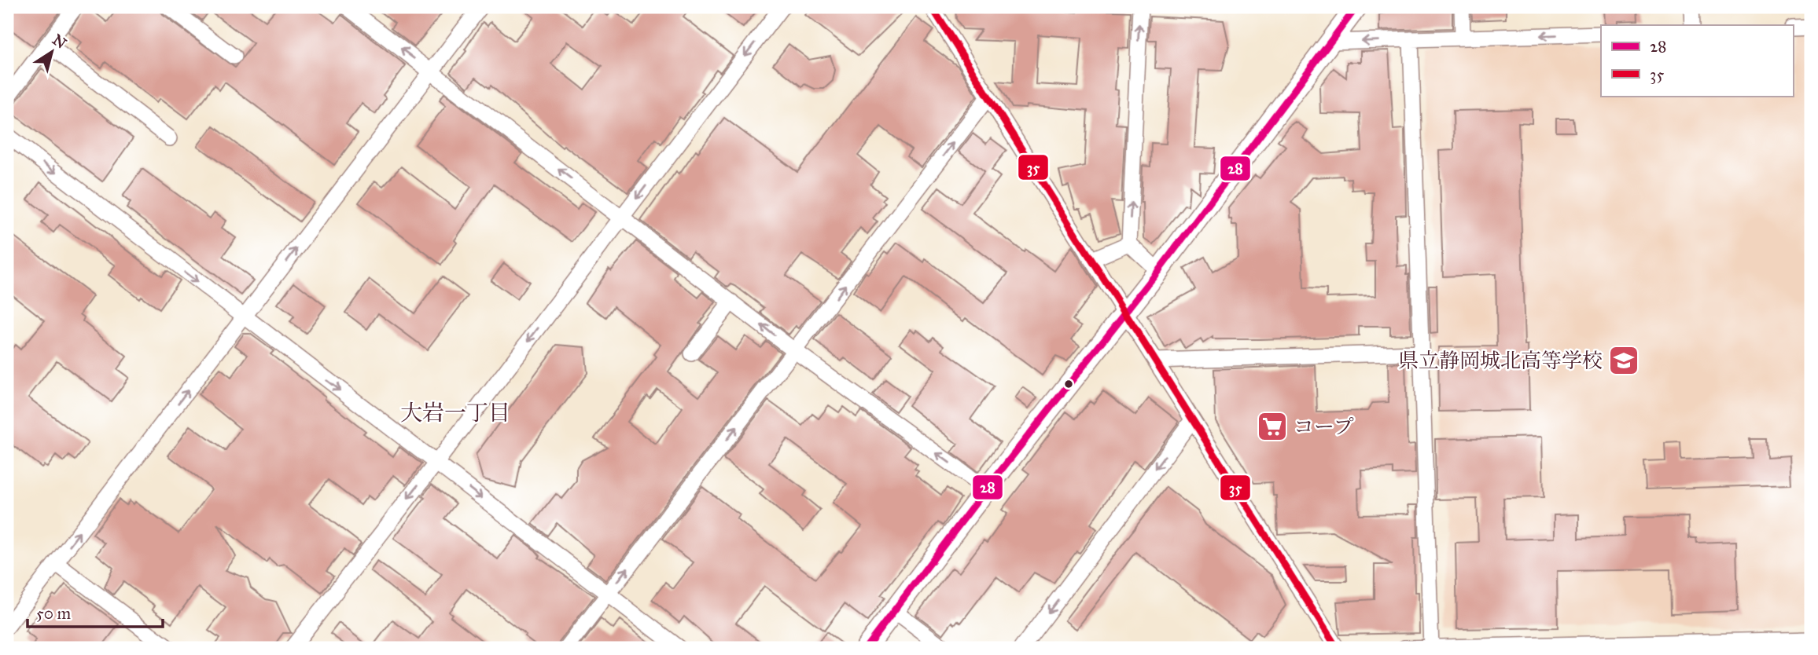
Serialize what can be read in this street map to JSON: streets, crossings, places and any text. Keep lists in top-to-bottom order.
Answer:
{
  "districts": ["大岩一丁目"],
  "places": {
    "school or university": ["県立静岡城北高等学校"],
    "supermarket": ["コープ"]
  },
  "lines": ["transit line 28", "transit line 35"],
  "legend": ["28", "35"],
  "scale_bar": "50 m",
  "north": "top right"
}
